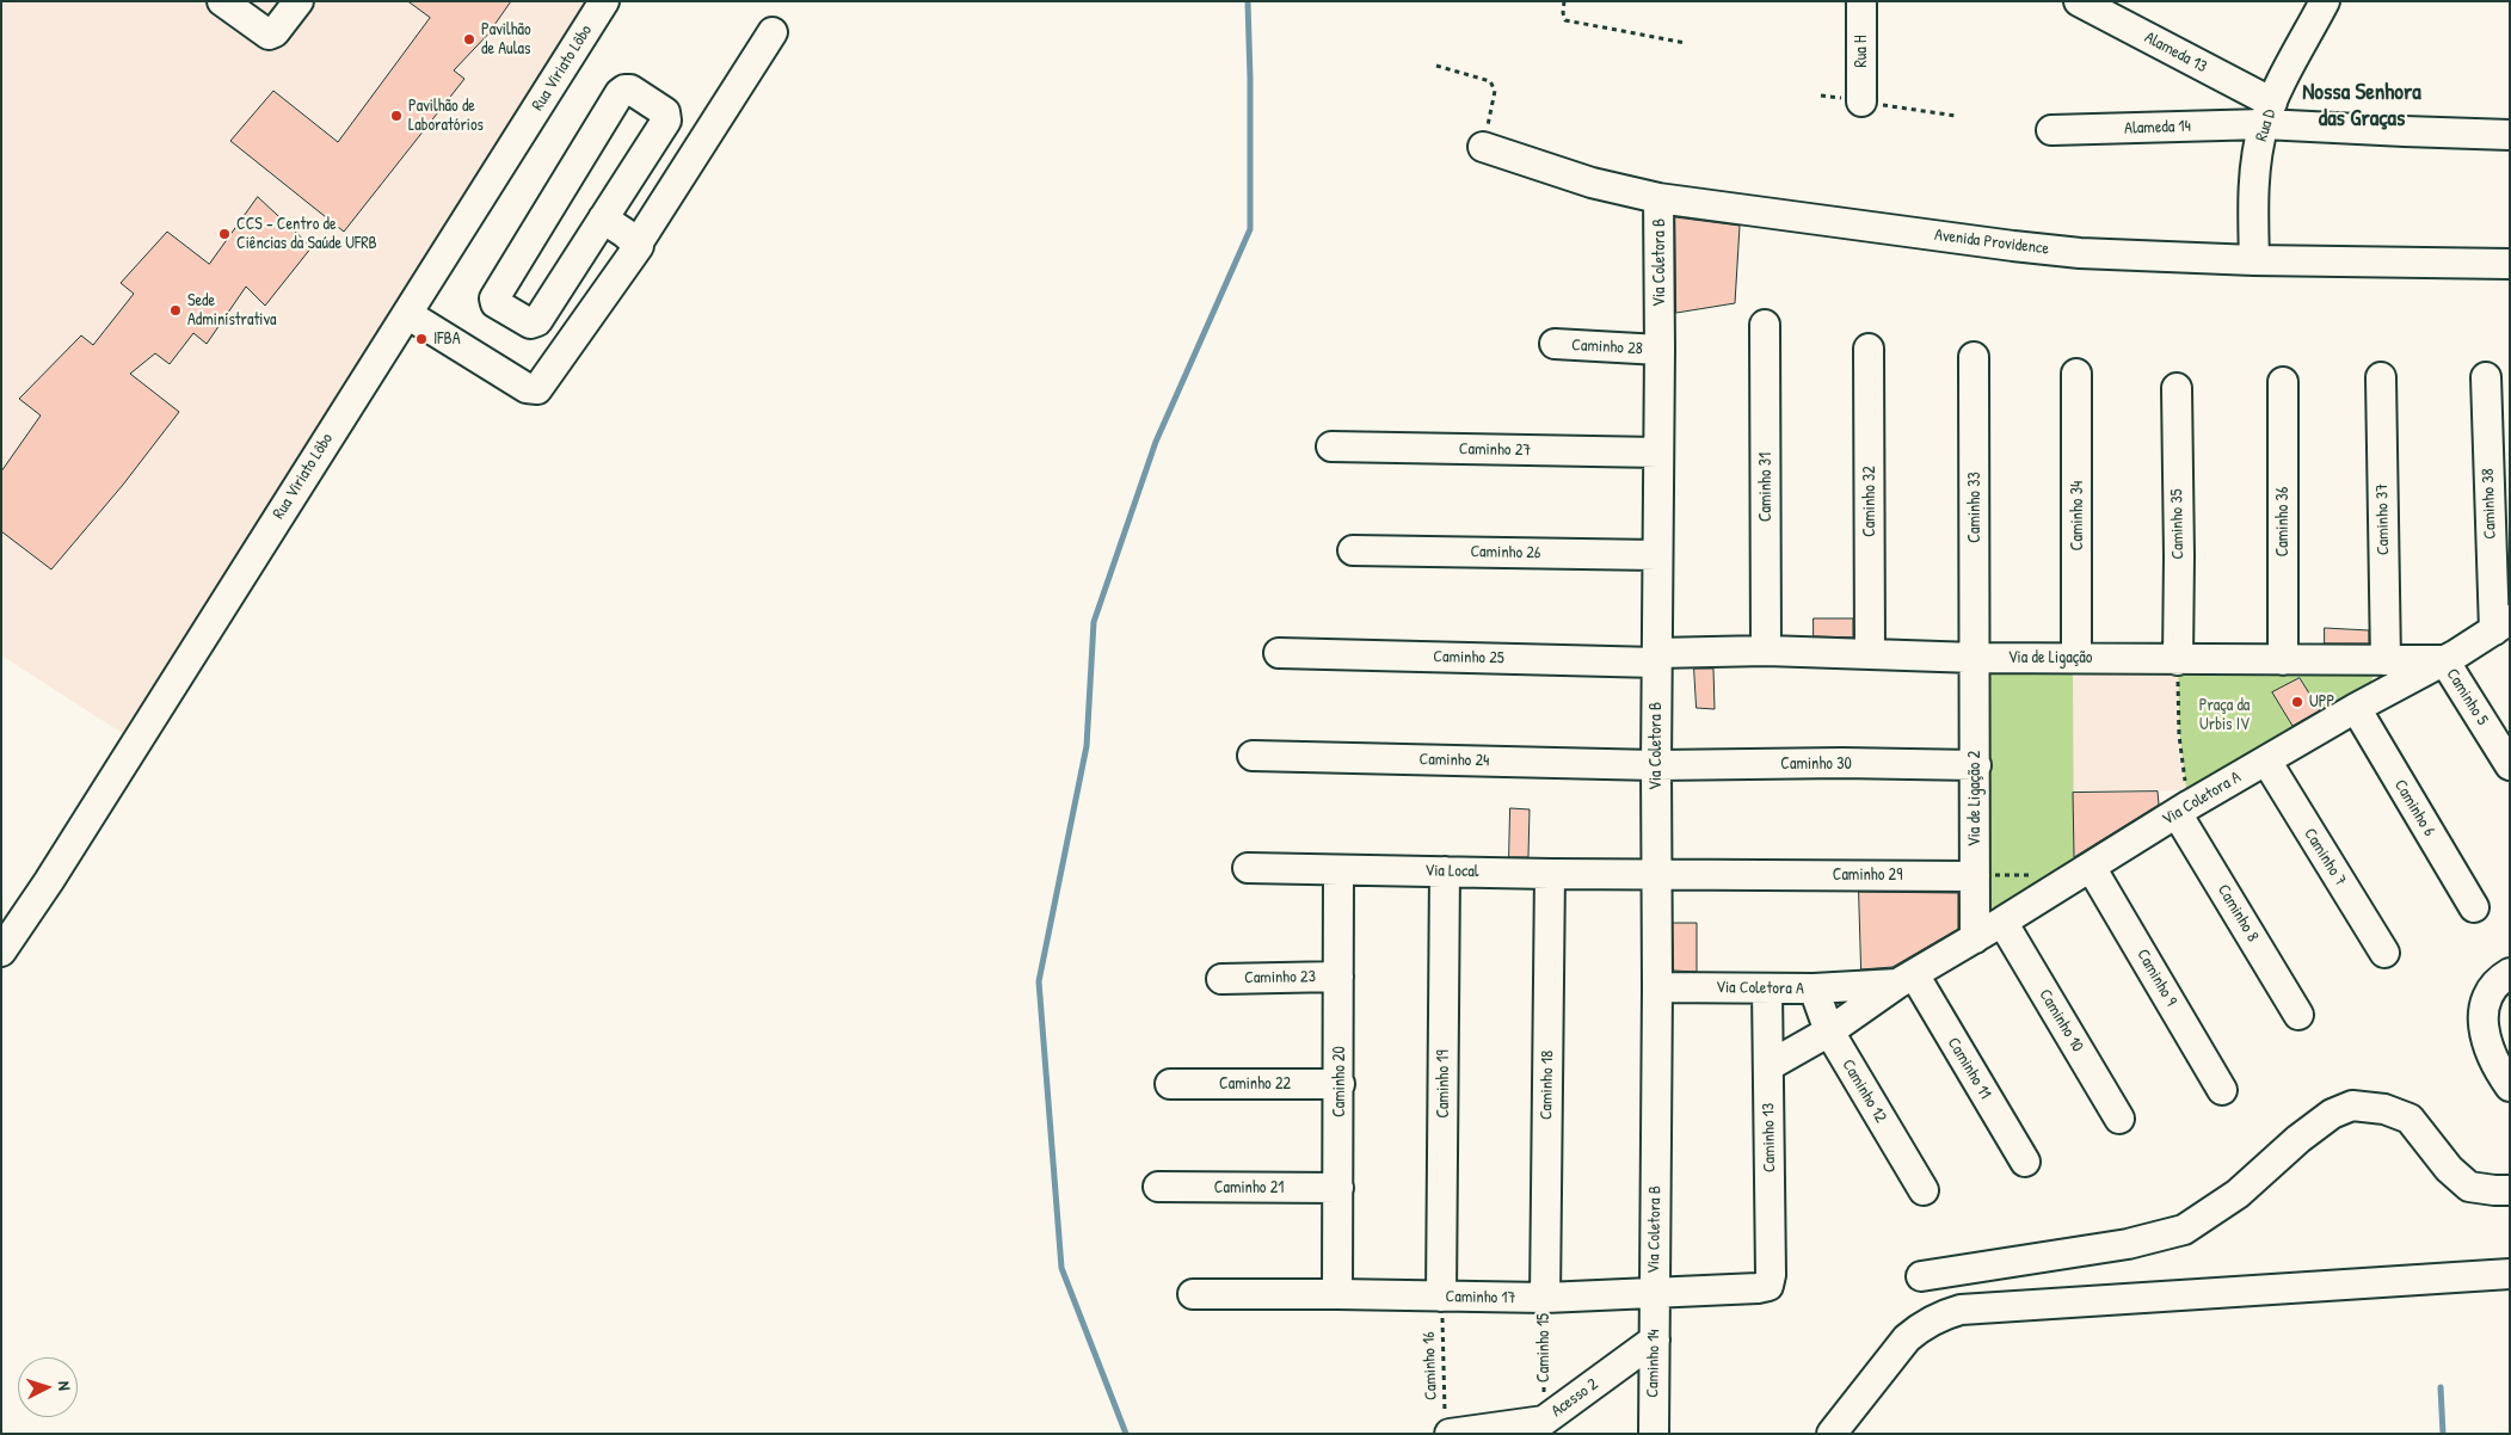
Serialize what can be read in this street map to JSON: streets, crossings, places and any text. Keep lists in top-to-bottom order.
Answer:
{
  "streets": {
    "street": [
      "Rua H",
      "Alameda 13",
      "Rua Viriato Lôbo",
      "Rua D",
      "Alameda 14",
      "Avenida Providence",
      "Via Coletora B",
      "Caminho 28",
      "Caminho 27",
      "Caminho 31",
      "Caminho 32",
      "Caminho 38",
      "Caminho 33",
      "Caminho 34",
      "Caminho 37",
      "Caminho 36",
      "Caminho 35",
      "Caminho 26",
      "Caminho 25",
      "Via de Ligação",
      "Caminho 5",
      "Caminho 24",
      "Caminho 30",
      "Via de Ligação 2",
      "Via Coletora A",
      "Caminho 6",
      "Caminho 7",
      "Via Local",
      "Caminho 29",
      "Caminho 8",
      "Caminho 23",
      "Caminho 9",
      "Caminho 10",
      "Caminho 11",
      "Caminho 20",
      "Caminho 22",
      "Caminho 19",
      "Caminho 18",
      "Caminho 12",
      "Caminho 13",
      "Caminho 21",
      "Caminho 17",
      "Caminho 14",
      "Acesso 2"
    ],
    "path": ["Caminho 15", "Caminho 16"]
  },
  "crossings": [
    ["Alameda 13", "Rua D"],
    ["Alameda 13", "Alameda 14"],
    ["Rua D", "Alameda 14"],
    ["Rua D", "Avenida Providence"],
    ["Avenida Providence", "Via Coletora B"],
    ["Via Coletora B", "Caminho 28"],
    ["Via Coletora B", "Caminho 27"],
    ["Via Coletora B", "Caminho 26"],
    ["Via Coletora B", "Caminho 25"],
    ["Via Coletora B", "Via de Ligação"],
    ["Via Coletora B", "Caminho 24"],
    ["Via Coletora B", "Caminho 30"],
    ["Via Coletora B", "Via Coletora A"],
    ["Via Coletora B", "Via Local"],
    ["Via Coletora B", "Caminho 29"],
    ["Via Coletora B", "Caminho 17"],
    ["Via Coletora B", "Caminho 14"],
    ["Caminho 31", "Via de Ligação"],
    ["Caminho 32", "Via de Ligação"],
    ["Caminho 38", "Via Coletora A"],
    ["Caminho 33", "Via de Ligação"],
    ["Caminho 33", "Via de Ligação 2"],
    ["Caminho 34", "Via de Ligação"],
    ["Caminho 37", "Via de Ligação"],
    ["Caminho 36", "Via de Ligação"],
    ["Caminho 35", "Via de Ligação"],
    ["Caminho 25", "Via de Ligação"],
    ["Via de Ligação", "Caminho 5"],
    ["Via de Ligação", "Via de Ligação 2"],
    ["Via de Ligação", "Via Coletora A"],
    ["Caminho 5", "Via Coletora A"],
    ["Caminho 24", "Caminho 30"],
    ["Caminho 30", "Via de Ligação 2"],
    ["Via de Ligação 2", "Via Coletora A"],
    ["Via de Ligação 2", "Caminho 29"],
    ["Via Coletora A", "Caminho 6"],
    ["Via Coletora A", "Caminho 7"],
    ["Via Coletora A", "Caminho 8"],
    ["Via Coletora A", "Caminho 9"],
    ["Via Coletora A", "Caminho 10"],
    ["Via Coletora A", "Caminho 11"],
    ["Via Coletora A", "Caminho 12"],
    ["Via Coletora A", "Caminho 13"],
    ["Via Local", "Caminho 29"],
    ["Via Local", "Caminho 20"],
    ["Via Local", "Caminho 19"],
    ["Via Local", "Caminho 18"],
    ["Caminho 23", "Caminho 20"],
    ["Caminho 20", "Caminho 22"],
    ["Caminho 20", "Caminho 21"],
    ["Caminho 20", "Caminho 17"],
    ["Caminho 19", "Caminho 17"],
    ["Caminho 19", "Caminho 16"],
    ["Caminho 18", "Caminho 17"],
    ["Caminho 18", "Caminho 15"],
    ["Caminho 13", "Caminho 17"],
    ["Caminho 17", "Caminho 15"],
    ["Caminho 17", "Caminho 14"],
    ["Caminho 17", "Caminho 16"],
    ["Caminho 15", "Acesso 2"],
    ["Caminho 14", "Acesso 2"],
    ["Caminho 16", "Acesso 2"]
  ],
  "districts": ["Nossa Senhora das Graças"],
  "parks": ["Praça da Urbis IV"],
  "places": [
    "Pavilhão de Aulas",
    "Pavilhão de Laboratórios",
    "CCS - Centro de Ciências da Saúde UFRB",
    "Sede Administrativa",
    "IFBA",
    "UPP"
  ],
  "north": "right"
}
